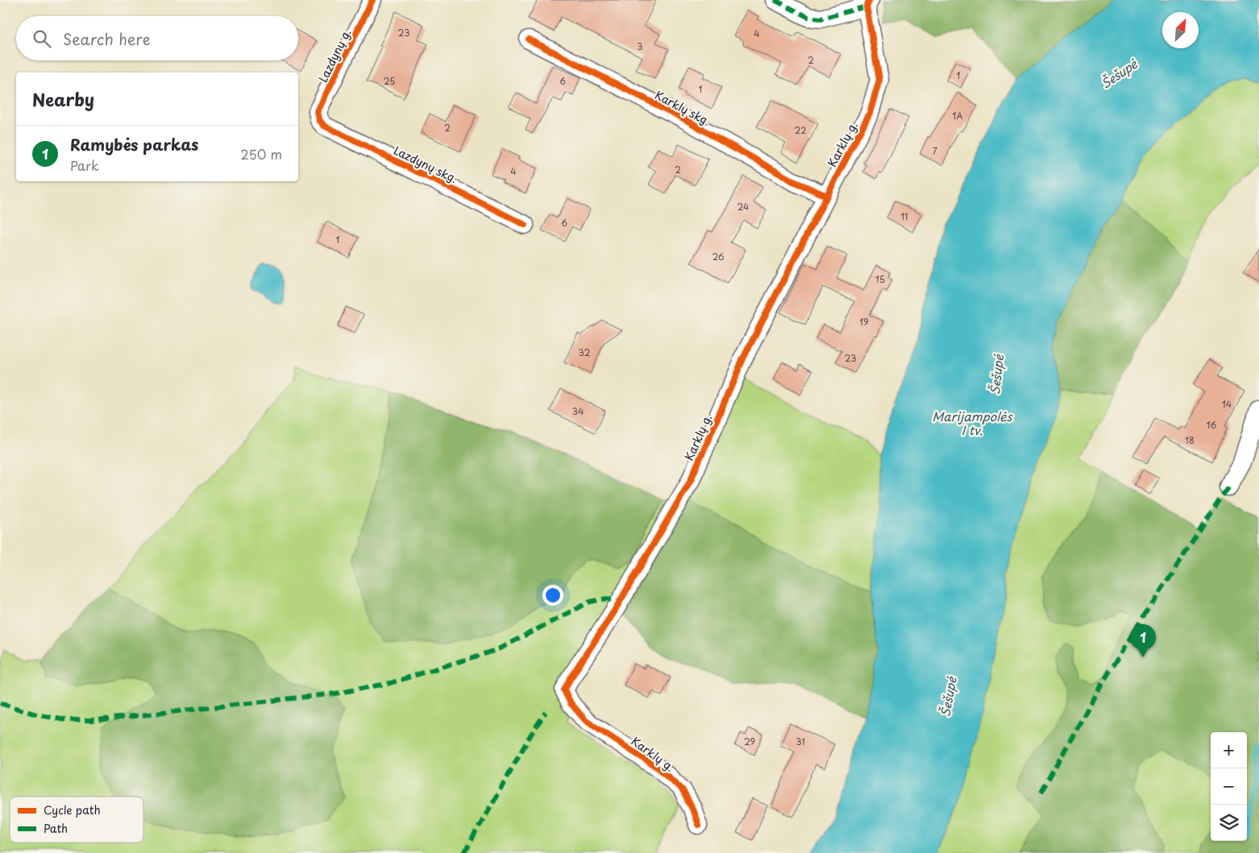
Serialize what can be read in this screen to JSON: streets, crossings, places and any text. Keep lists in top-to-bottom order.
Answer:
{
  "streets": {
    "street": [
      "Lazdynų g.",
      "Karklų skg.",
      "Karklų g.",
      "Lazdynų skg."
    ]
  },
  "crossings": [
    ["Lazdynų g.", "Lazdynų skg."],
    ["Karklų skg.", "Karklų g."]
  ],
  "water": ["Šešupė", "Marijampolės I tv."],
  "house_numbers": [
    "23",
    "4",
    "3",
    "2",
    "1",
    "25",
    "6",
    "1",
    "1A",
    "2",
    "22",
    "7",
    "2",
    "4",
    "24",
    "11",
    "6",
    "1",
    "26",
    "15",
    "19",
    "32",
    "23",
    "14",
    "34",
    "16",
    "18",
    "29",
    "31"
  ],
  "legend": ["Cycle path", "Path"],
  "north": "top right",
  "page": {
    "search": "Search here",
    "heading": "Nearby",
    "list": [
      {
        "mark": "1",
        "name": "Ramybės parkas",
        "note": "Park",
        "value": "250 m"
      }
    ],
    "pins": "1",
    "map_buttons": ["+", "−"]
  }
}
